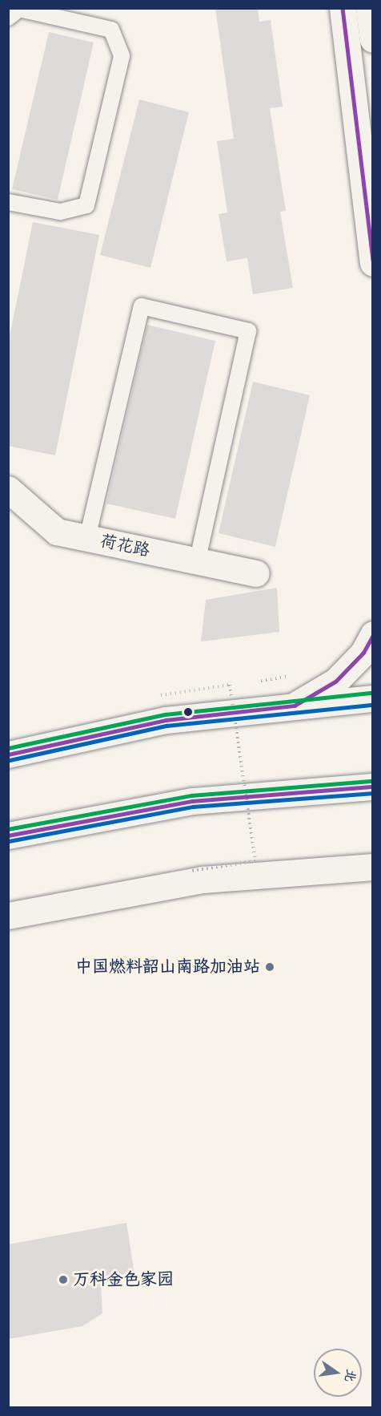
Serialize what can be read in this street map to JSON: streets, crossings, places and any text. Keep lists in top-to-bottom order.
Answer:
{
  "streets": {
    "main road": ["荷花路"]
  },
  "places": ["中国燃料韶山南路加油站", "万科金色家园"],
  "north": "right"
}
